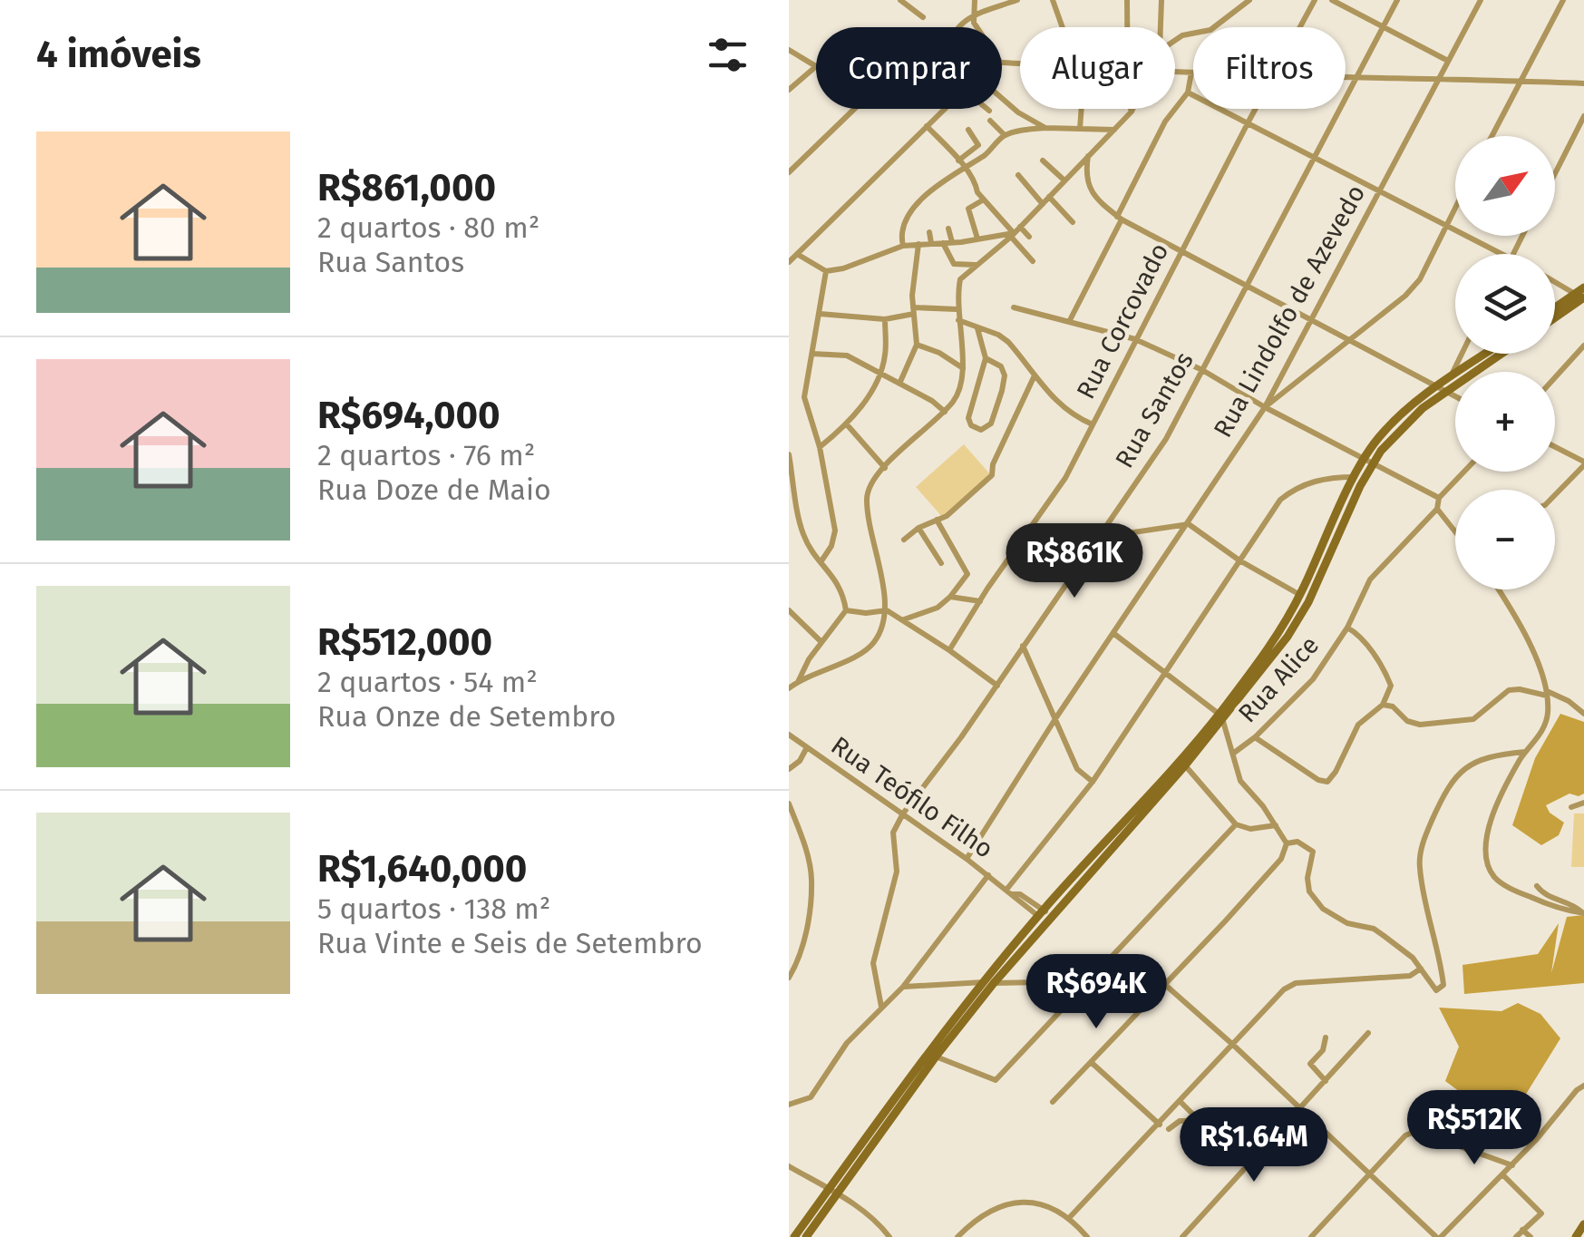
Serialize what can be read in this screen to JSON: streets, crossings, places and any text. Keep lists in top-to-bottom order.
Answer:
{
  "streets": {
    "street": [
      "Rua Lindolfo de Azevedo",
      "Rua Corcovado",
      "Rua Santos",
      "Rua Alice",
      "Rua Teófilo Filho"
    ]
  },
  "crossings": [
    ["Rua Lindolfo de Azevedo", "Rua Teófilo Filho"],
    ["Rua Santos", "Rua Teófilo Filho"]
  ],
  "north": "top right",
  "page": {
    "heading": "4 imóveis",
    "chip": ["Comprar", "Alugar", "Filtros"],
    "list": [
      {
        "name": "R$861,000",
        "note": "2 quartos · 80 m² · Rua Santos"
      },
      {
        "name": "R$694,000",
        "note": "2 quartos · 76 m² · Rua Doze de Maio"
      },
      {
        "name": "R$512,000",
        "note": "2 quartos · 54 m² · Rua Onze de Setembro"
      },
      {
        "name": "R$1,640,000",
        "note": "5 quartos · 138 m² · Rua Vinte e Seis de Setembro"
      }
    ],
    "map_buttons": ["+", "−"],
    "price": [
      "R$861K",
      "R$694K",
      "R$512K",
      "R$1.64M"
    ]
  }
}
